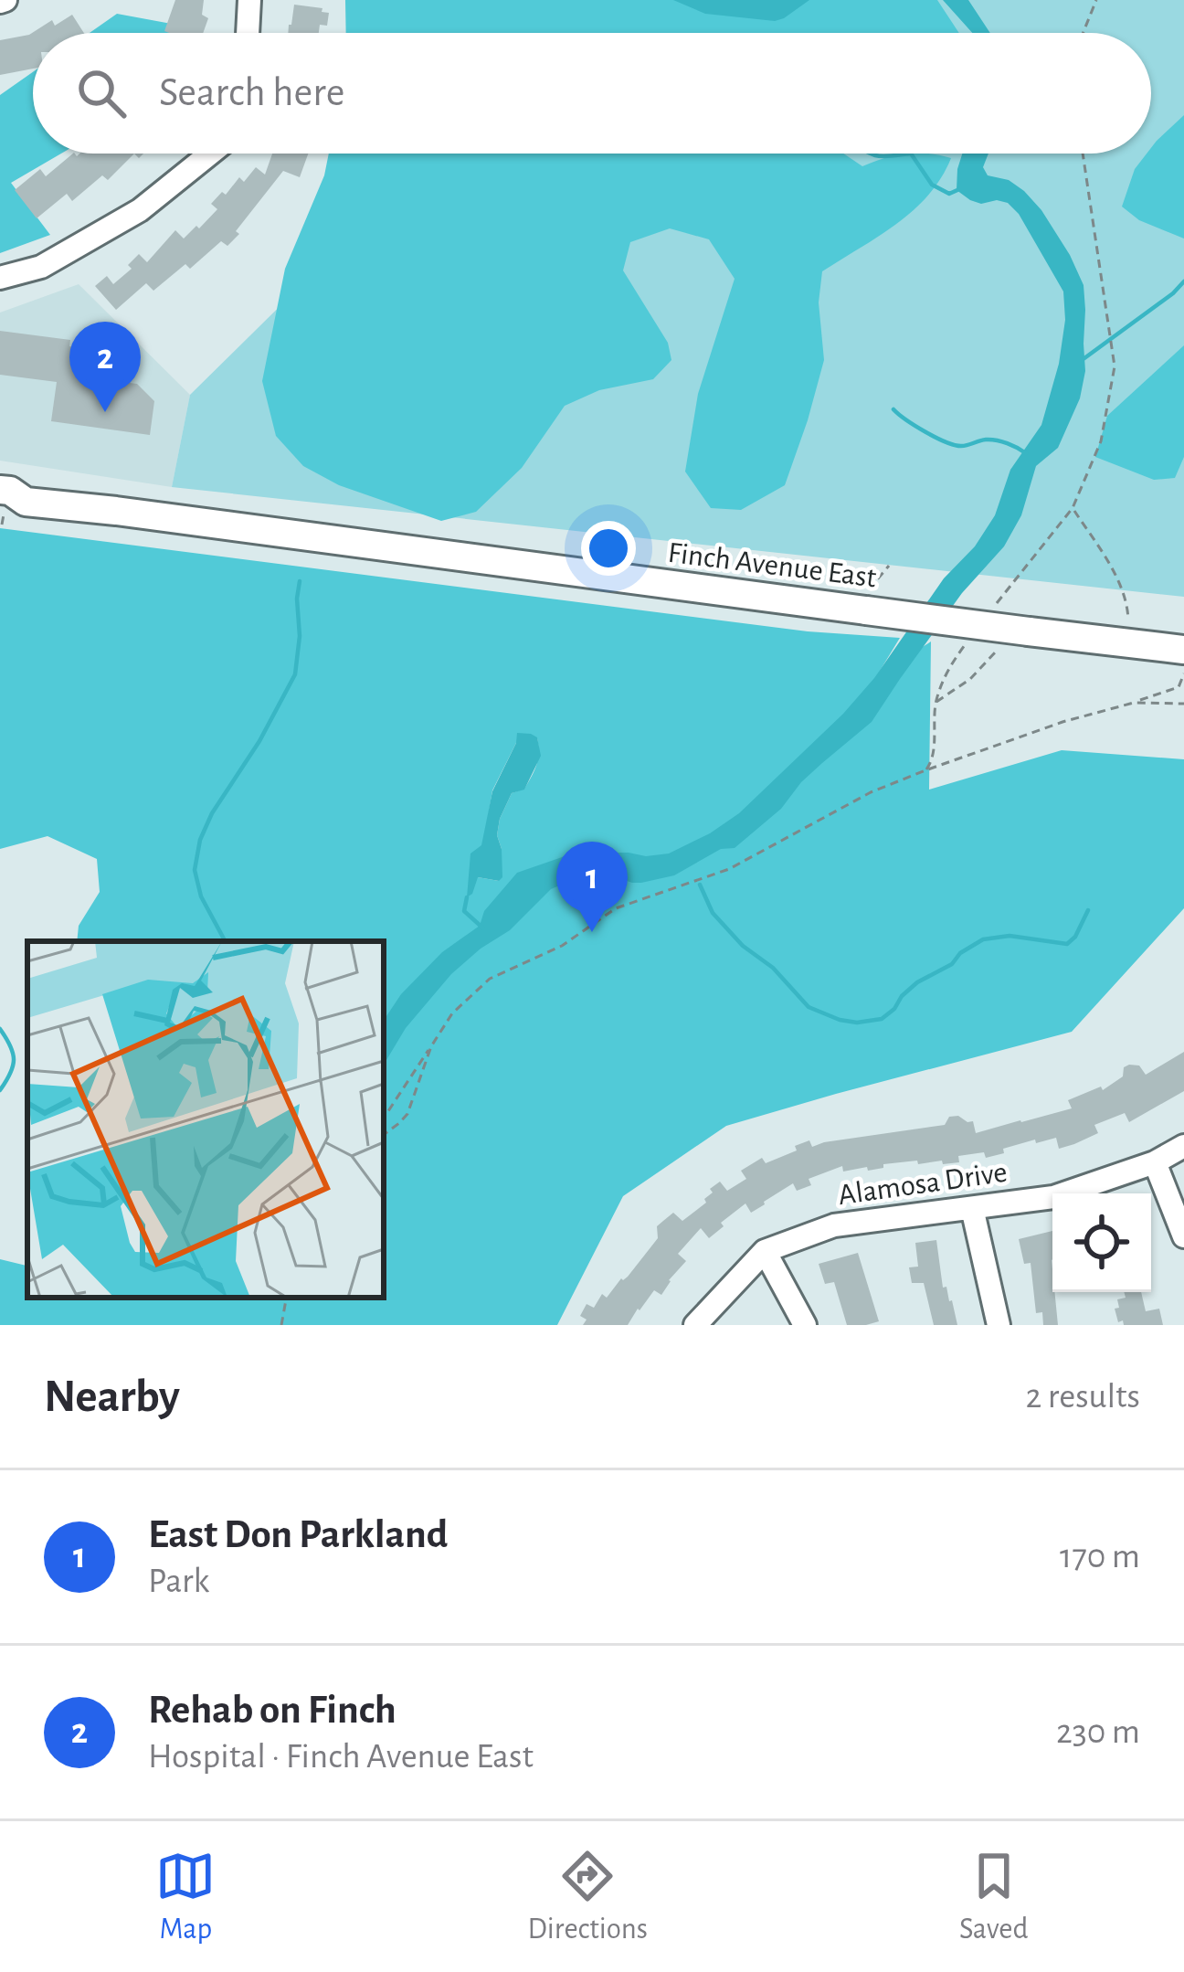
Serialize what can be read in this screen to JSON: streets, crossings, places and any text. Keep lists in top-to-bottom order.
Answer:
{
  "streets": {
    "main road": ["Finch Avenue East"],
    "street": ["Alamosa Drive"]
  },
  "page": {
    "search": "Search here",
    "pins": ["2", "1"],
    "heading": ["Nearby", "2 results"],
    "list": [
      {
        "mark": "1",
        "name": "East Don Parkland",
        "note": "Park",
        "value": "170 m"
      },
      {
        "mark": "2",
        "name": "Rehab on Finch",
        "note": "Hospital · Finch Avenue East",
        "value": "230 m"
      }
    ],
    "nav": ["Map", "Directions", "Saved"]
  }
}
